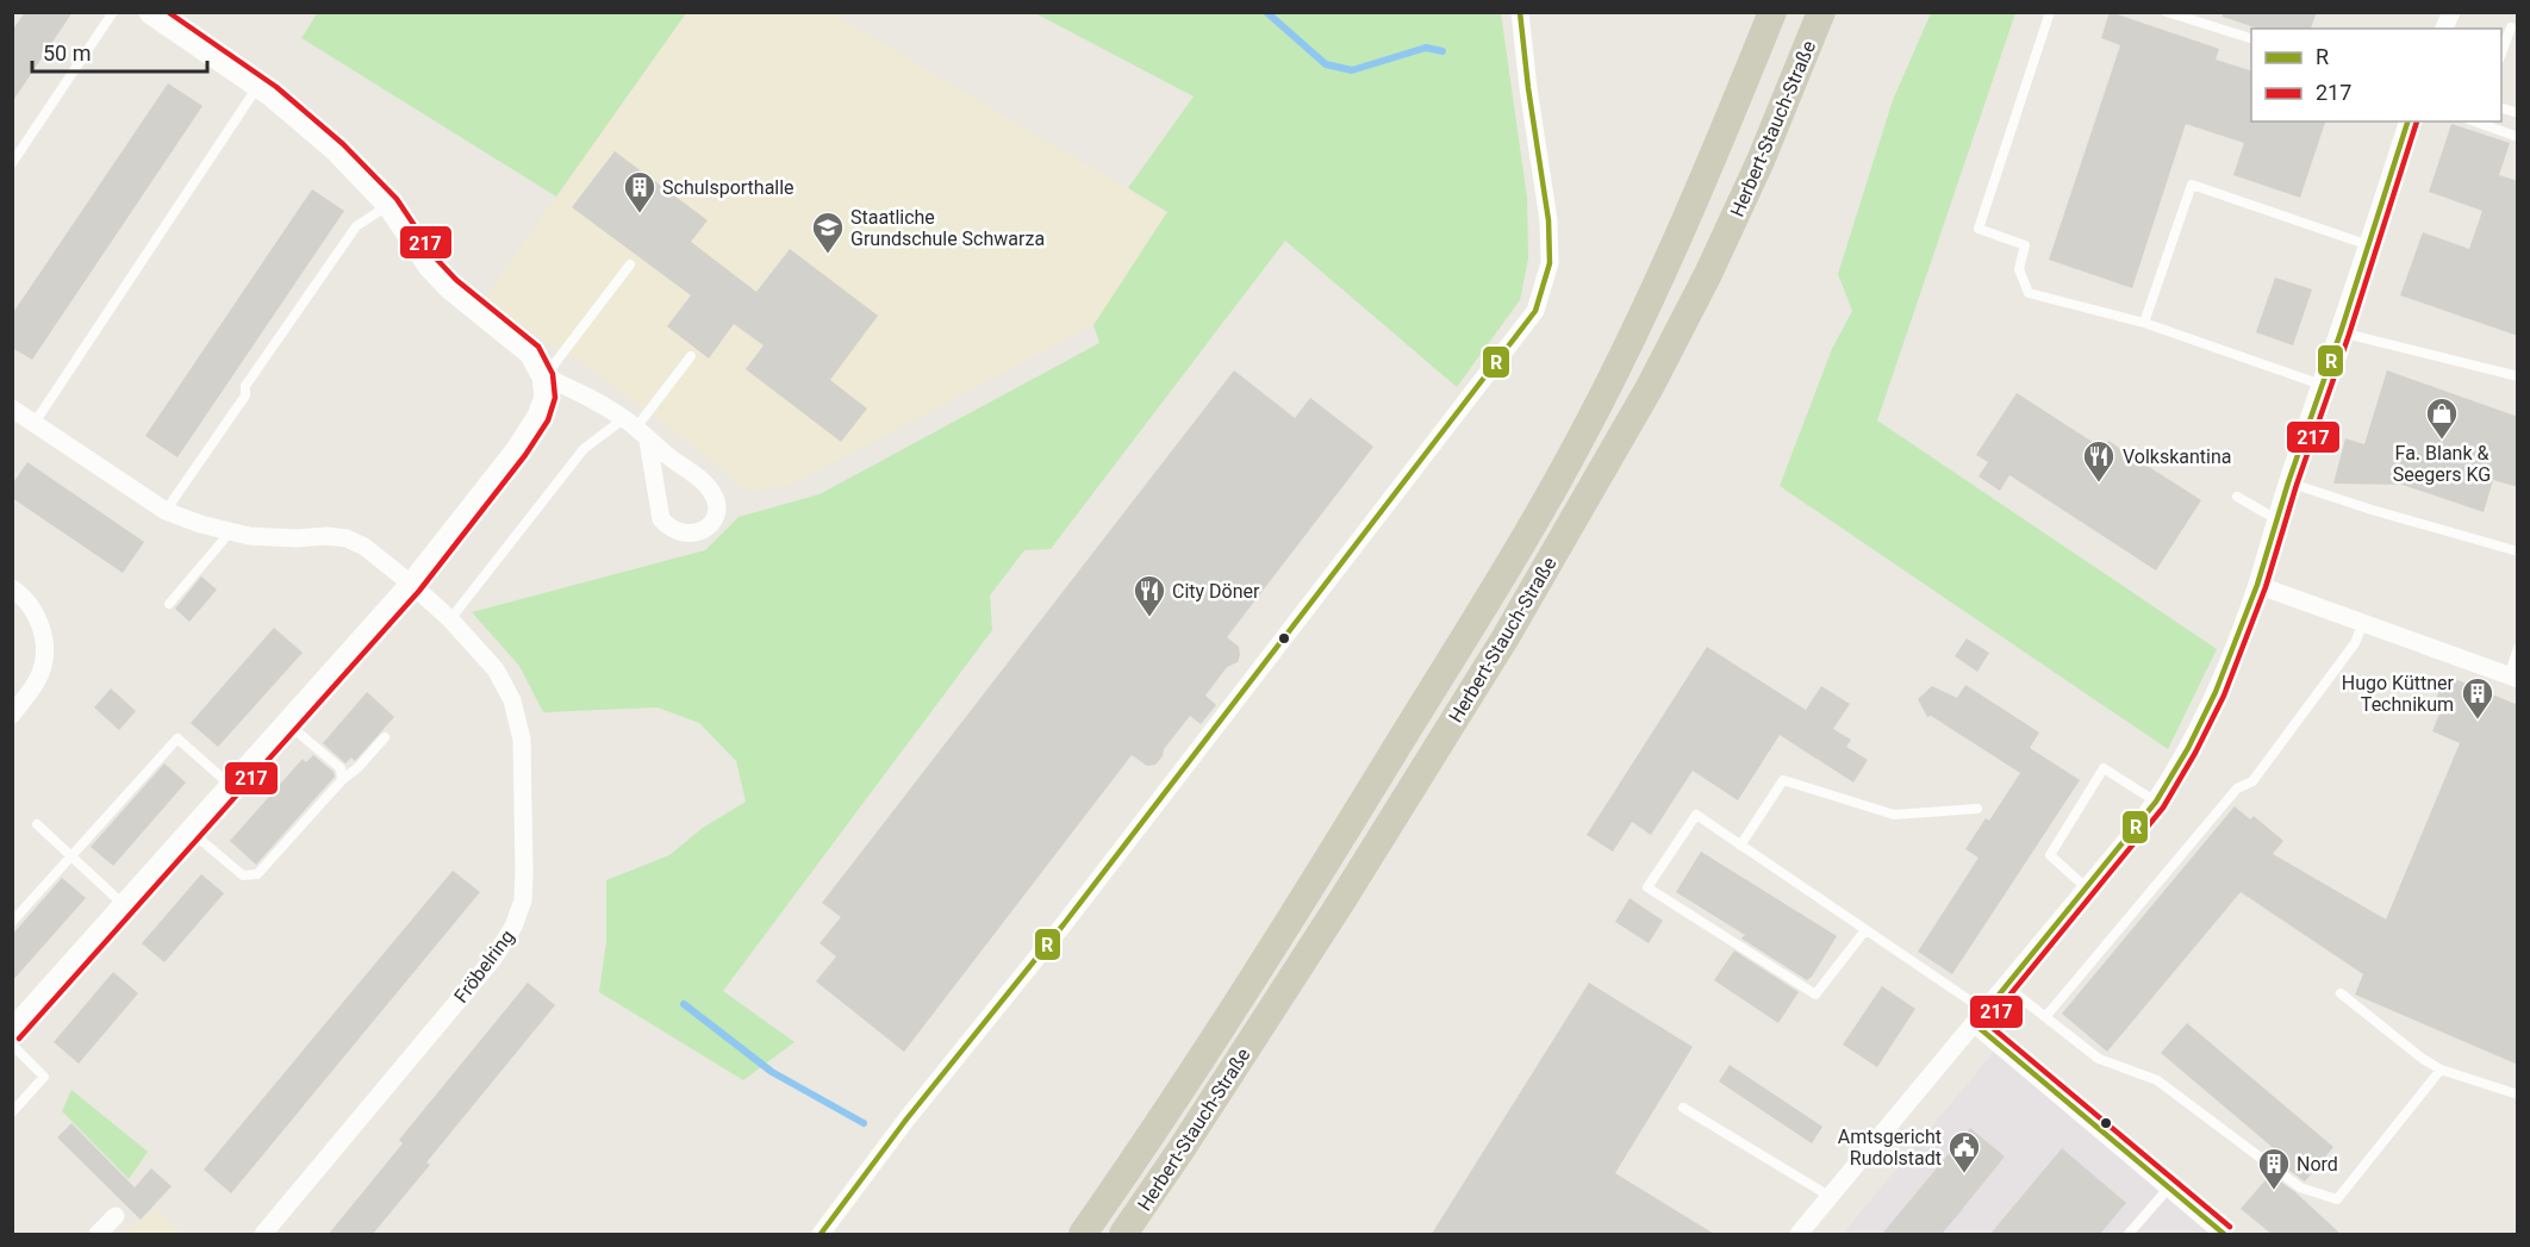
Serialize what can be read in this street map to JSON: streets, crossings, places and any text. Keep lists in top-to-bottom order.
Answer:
{
  "streets": {
    "main road": ["Herbert-Stauch-Straße"],
    "street": ["Fröbelring"]
  },
  "places": {
    "building": ["Schulsporthalle", "Hugo Küttner Technikum", "Nord"],
    "school or university": ["Staatliche Grundschule Schwarza"],
    "shop": ["Fa. Blank & Seegers KG"],
    "restaurant": ["Volkskantina", "City Döner"],
    "public building": ["Amtsgericht Rudolstadt"]
  },
  "lines": ["transit line R", "transit line 217"],
  "legend": ["R", "217"],
  "scale_bar": "50 m"
}
